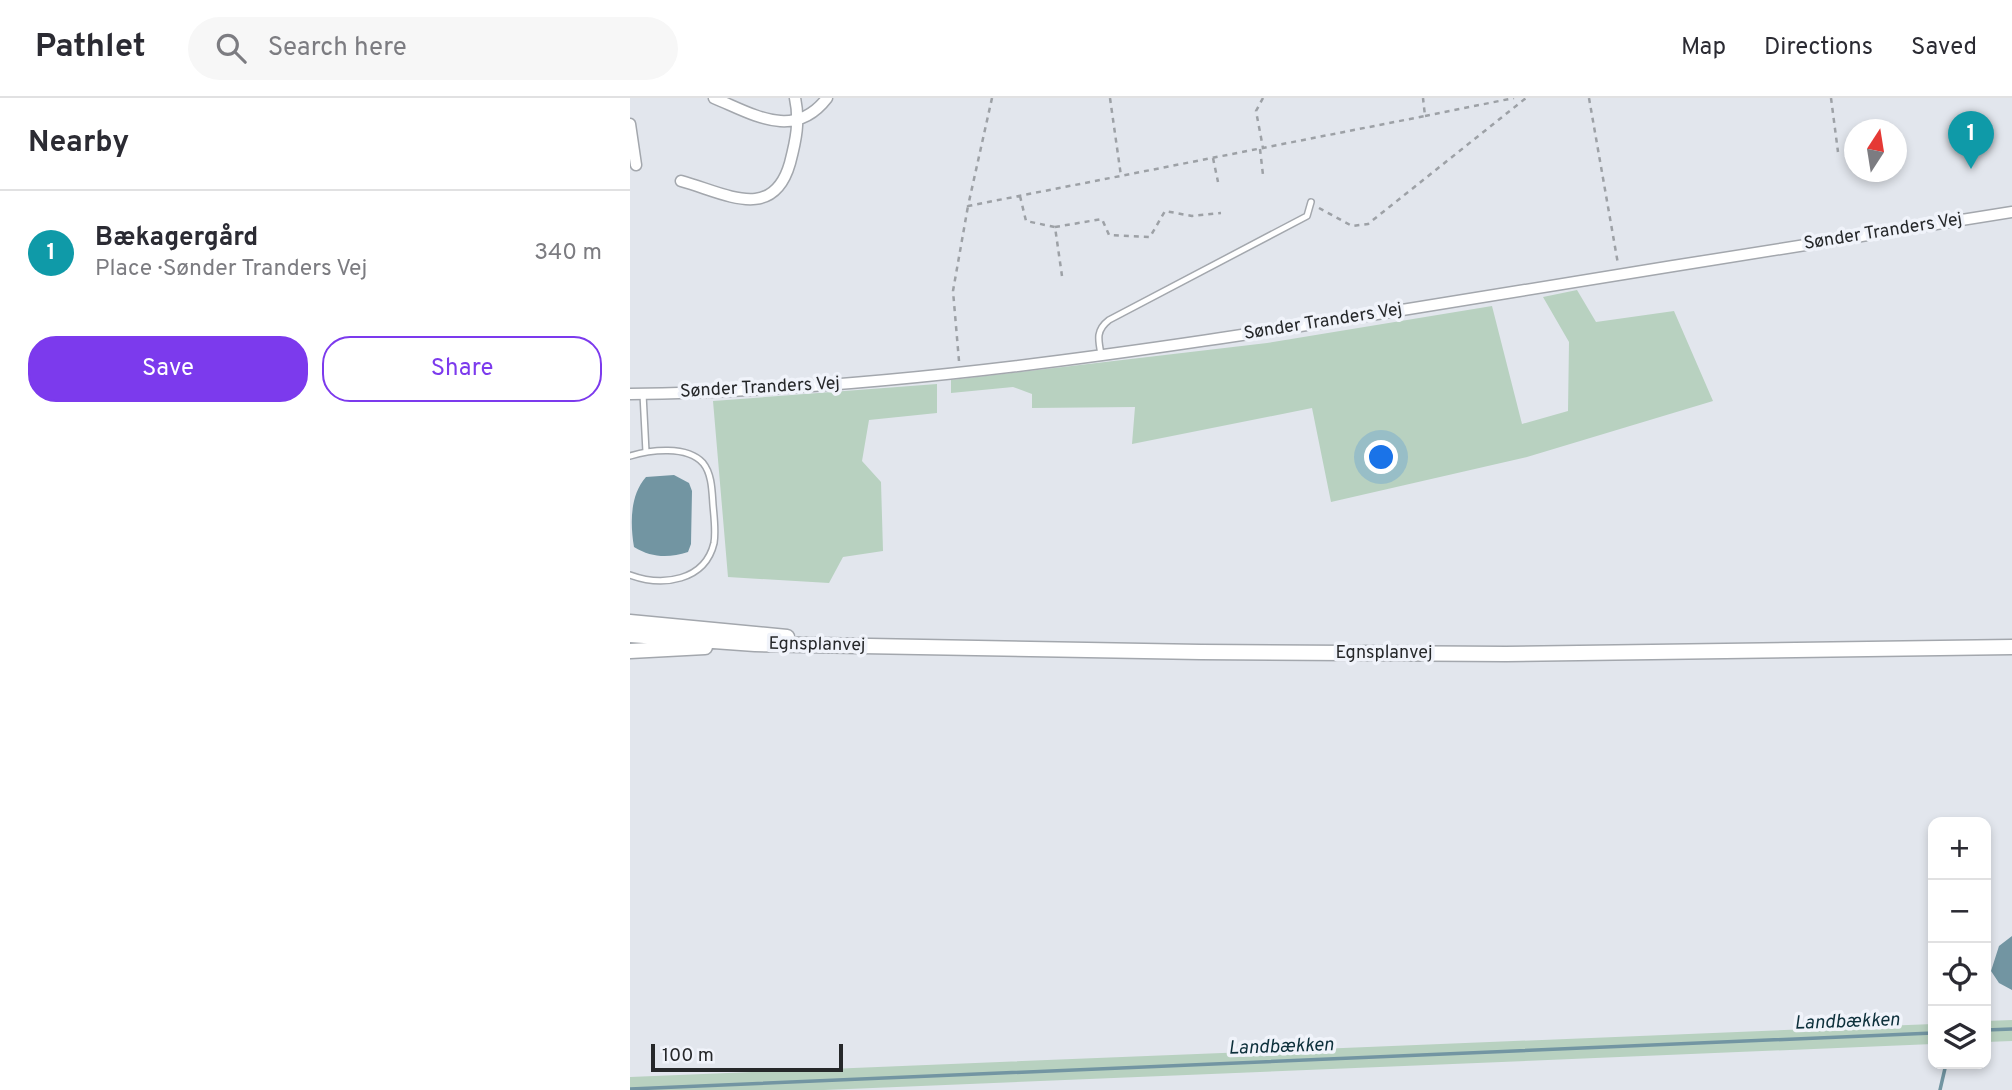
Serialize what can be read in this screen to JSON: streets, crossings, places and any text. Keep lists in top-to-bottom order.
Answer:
{
  "streets": {
    "main road": ["Egnsplanvej"],
    "street": ["Sønder Tranders Vej"]
  },
  "water": ["Landbækken"],
  "scale_bar": "100 m",
  "north": "top",
  "page": {
    "header": "Pathlet",
    "search": "Search here",
    "nav": ["Map", "Directions", "Saved"],
    "heading": "Nearby",
    "pins": "1",
    "list": [
      {
        "mark": "1",
        "name": "Bækagergård",
        "note": "Place · Sønder Tranders Vej",
        "value": "340 m"
      }
    ],
    "buttons": ["Save", "Share"],
    "map_buttons": ["+", "−"],
    "scale": "100 m"
  }
}
